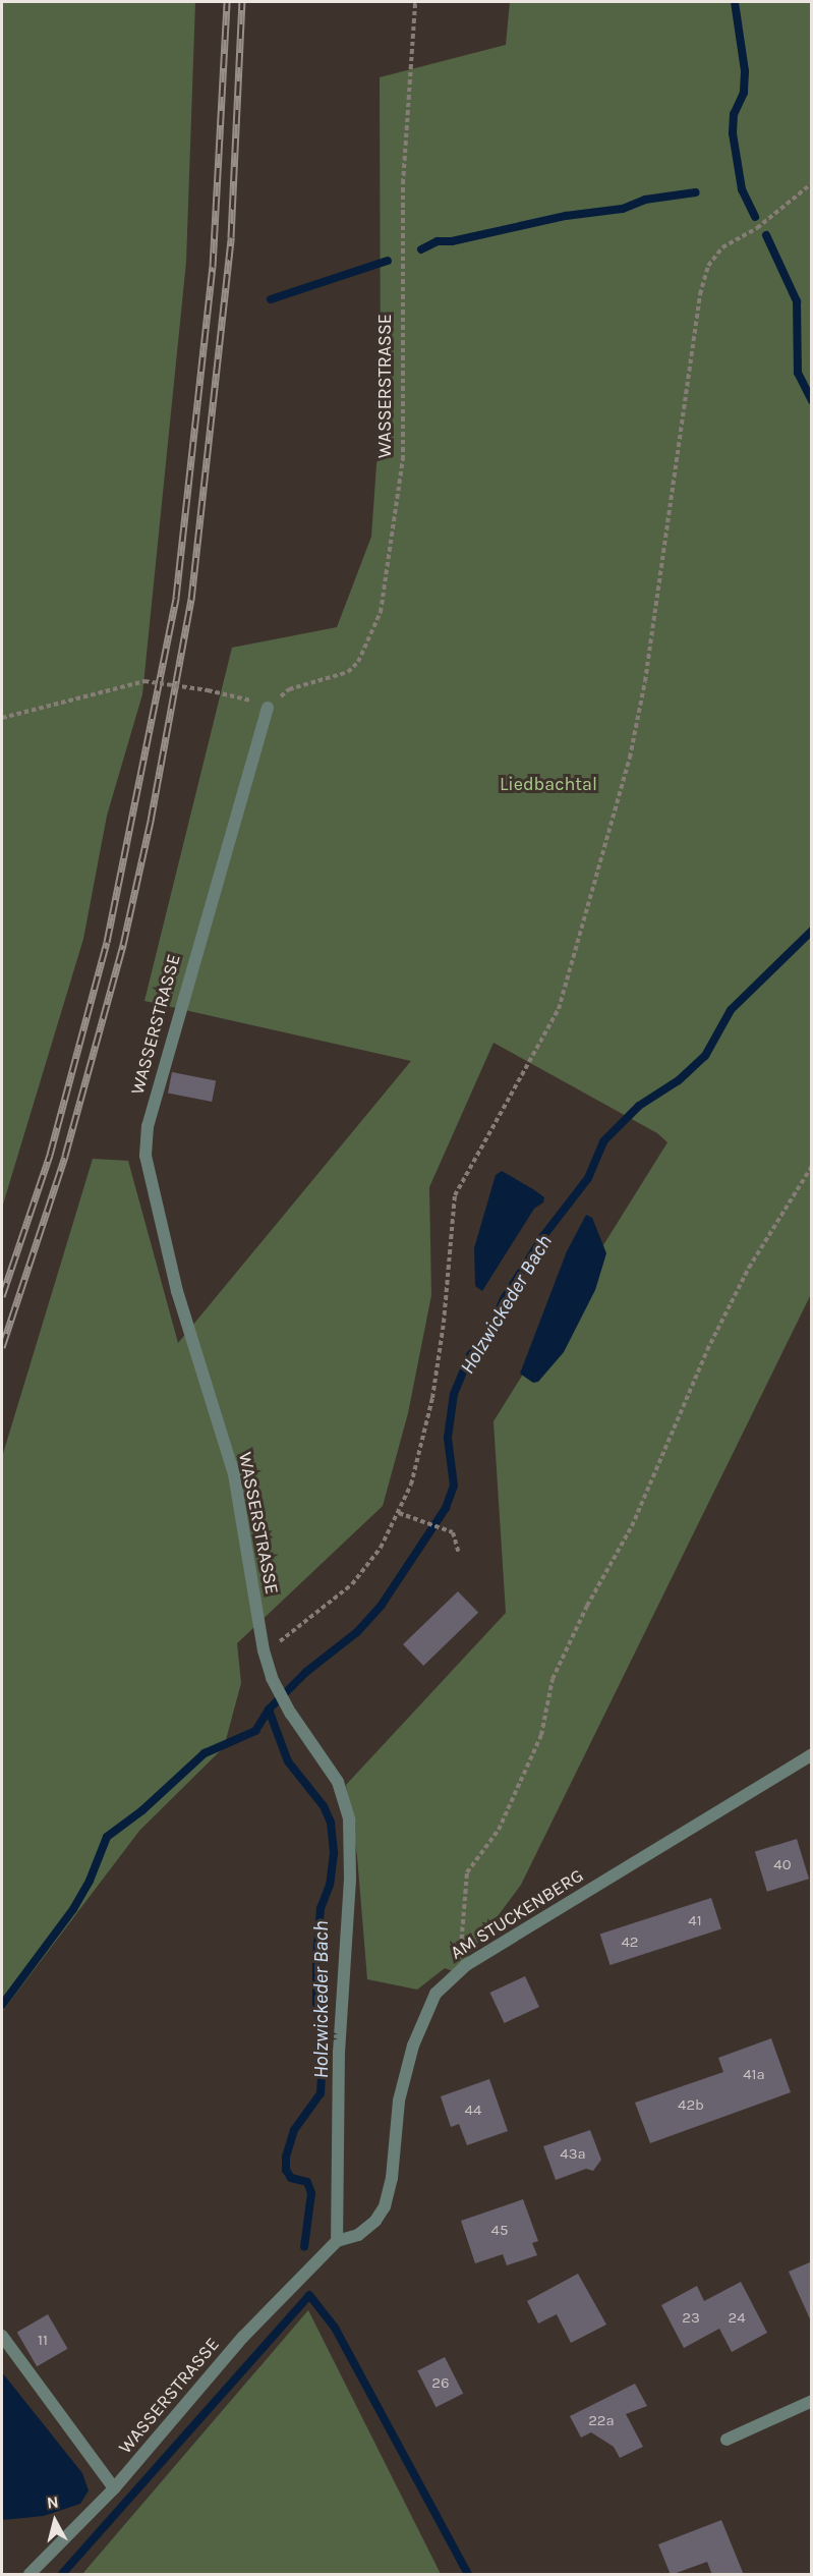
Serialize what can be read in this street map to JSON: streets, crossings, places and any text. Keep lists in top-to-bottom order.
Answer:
{
  "streets": {
    "street": ["WASSERSTRASSE", "AM STUCKENBERG"]
  },
  "crossings": [
    ["WASSERSTRASSE", "AM STUCKENBERG"]
  ],
  "water": ["Holzwickeder Bach"],
  "parks": ["Liedbachtal"],
  "house_numbers": [
    "40",
    "41",
    "42",
    "41a",
    "42b",
    "44",
    "43a",
    "45",
    "23",
    "24",
    "11",
    "26",
    "22a"
  ],
  "north": "top"
}
